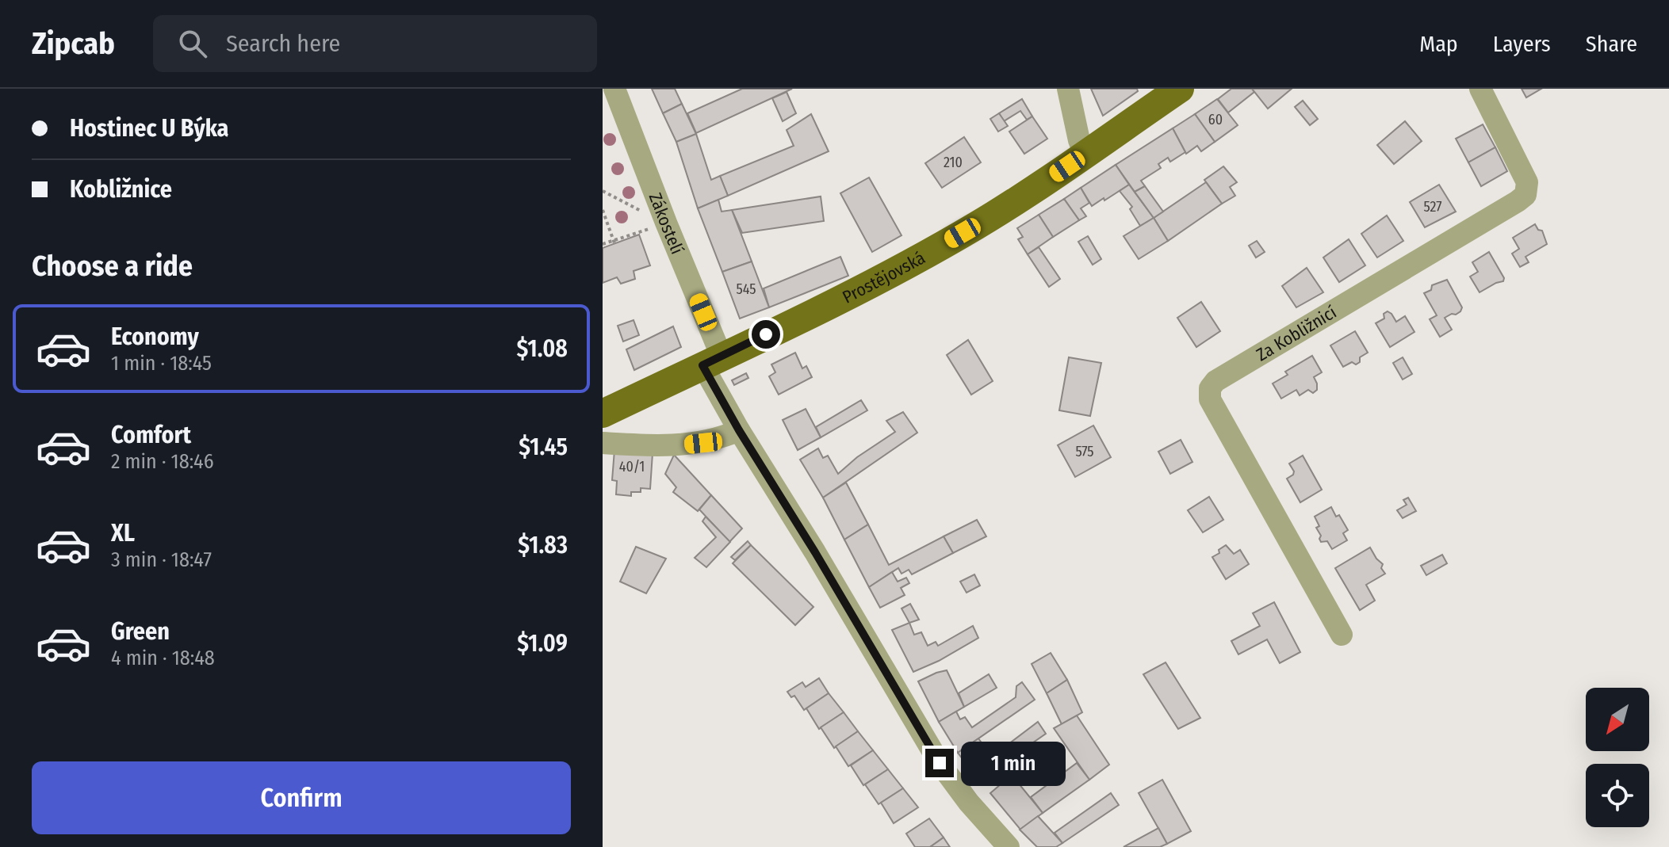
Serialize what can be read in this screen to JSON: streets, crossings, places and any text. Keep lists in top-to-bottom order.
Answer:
{
  "streets": {
    "main road": ["Prostějovská"],
    "street": ["Zákostelí", "Za Kobližnicí"]
  },
  "crossings": [
    ["Zákostelí", "Prostějovská"]
  ],
  "house_numbers": [
    "60",
    "210",
    "527",
    "545",
    "575",
    "40/1"
  ],
  "north": "bottom left",
  "page": {
    "header": "Zipcab",
    "search": "Search here",
    "nav": ["Map", "Layers", "Share"],
    "banner": ["Hostinec U Býka", "Kobližnice"],
    "heading": "Choose a ride",
    "list": [
      {
        "name": "Economy",
        "note": "1 min · 18:45",
        "value": "$1.08"
      },
      {
        "name": "Comfort",
        "note": "2 min · 18:46",
        "value": "$1.45"
      },
      {
        "name": "XL",
        "note": "3 min · 18:47",
        "value": "$1.83"
      },
      {
        "name": "Green",
        "note": "4 min · 18:48",
        "value": "$1.09"
      }
    ],
    "bubble": "1 min",
    "buttons": "Confirm"
  }
}
